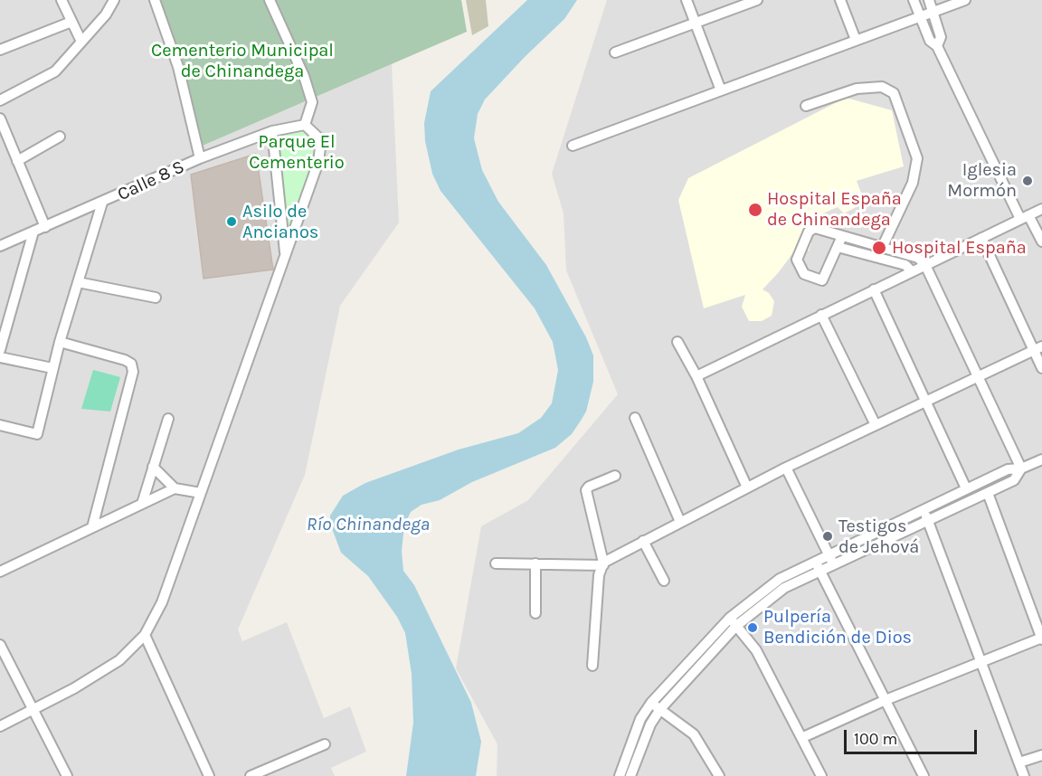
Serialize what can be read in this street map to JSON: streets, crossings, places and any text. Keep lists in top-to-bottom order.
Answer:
{
  "streets": {
    "street": ["Calle 8 S"]
  },
  "water": ["Río Chinandega"],
  "parks": ["Cementerio Municipal de Chinandega", "Parque El Cementerio"],
  "places": [
    "Iglesia Mormón",
    "Hospital España de Chinandega",
    "Asilo de Ancianos",
    "Hospital España",
    "Testigos de Jehová",
    "Pulpería Bendición de Dios"
  ],
  "scale_bar": "100 m"
}
